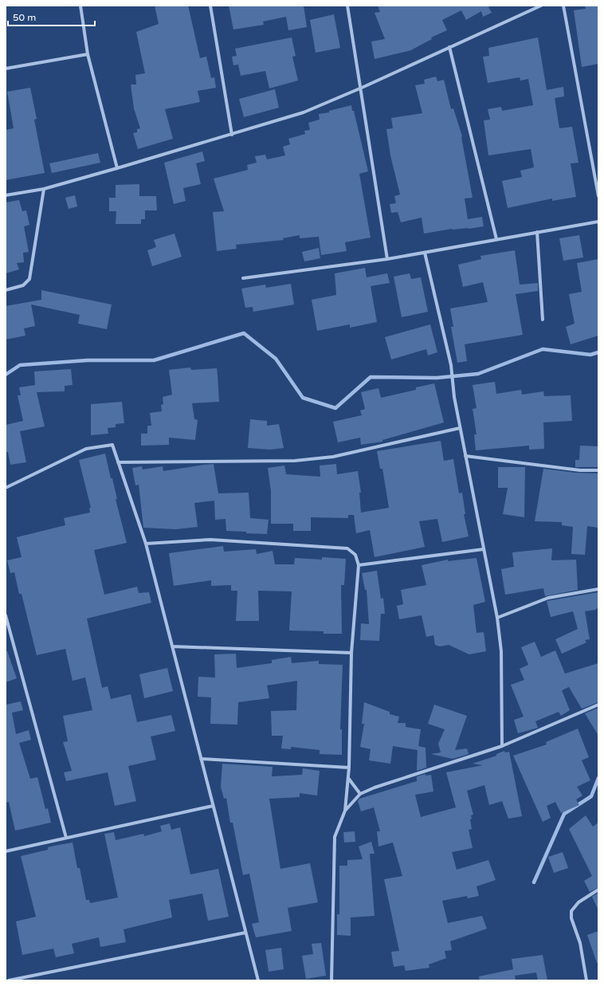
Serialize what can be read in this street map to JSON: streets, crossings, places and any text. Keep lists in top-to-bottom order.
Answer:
{
  "scale_bar": "50 m"
}
